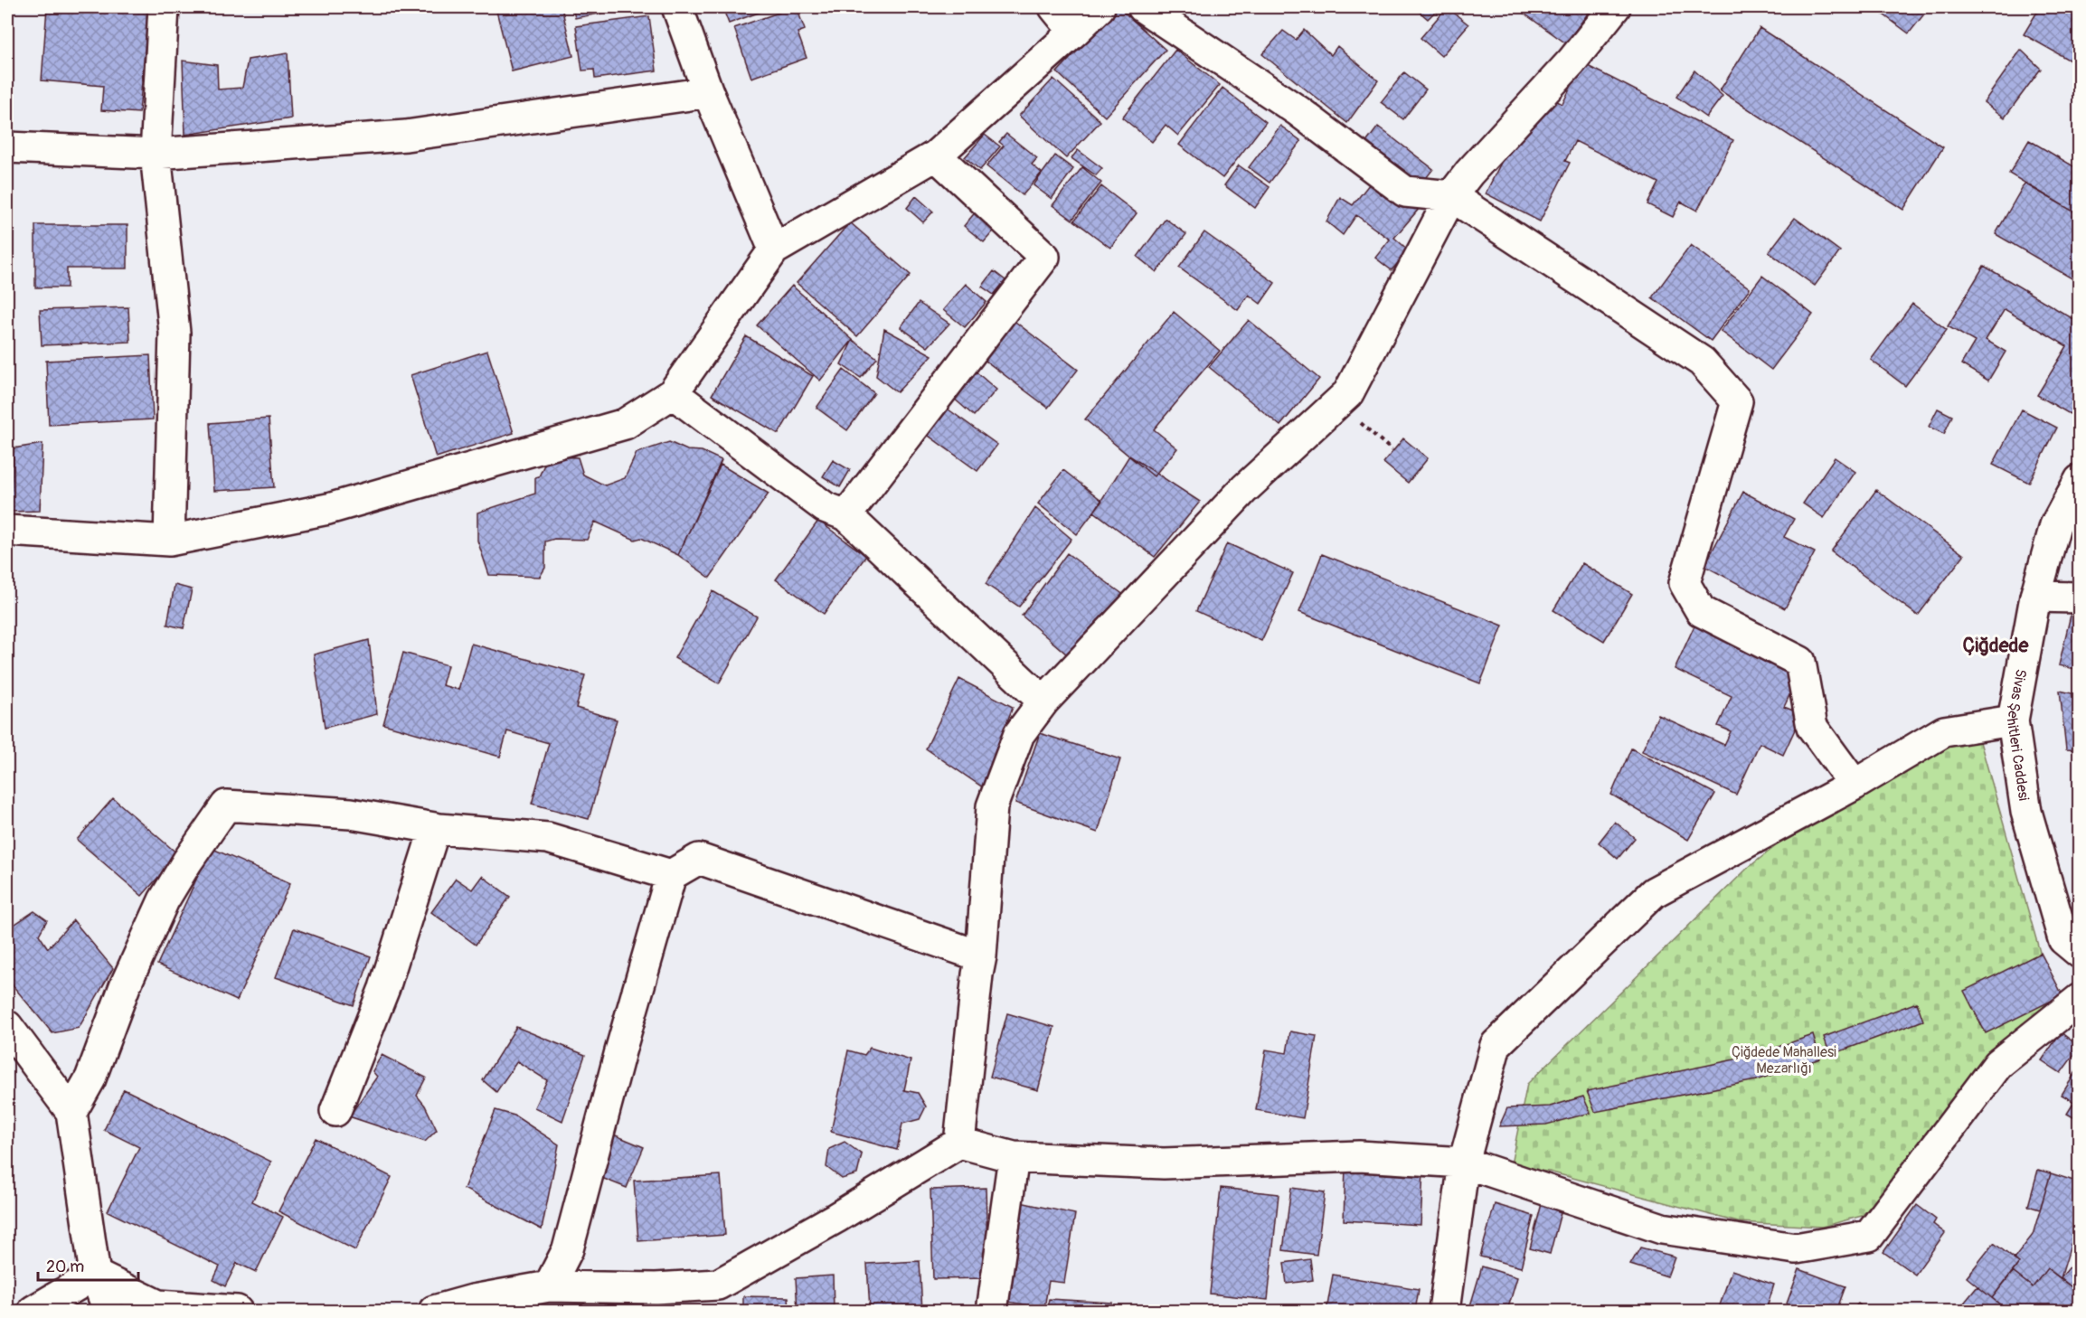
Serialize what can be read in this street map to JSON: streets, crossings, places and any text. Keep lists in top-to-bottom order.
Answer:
{
  "streets": {
    "street": ["Sivas Şehitleri Caddesi"]
  },
  "districts": ["Çiğdede"],
  "parks": ["Çiğdede Mahallesi Mezarlığı"],
  "scale_bar": "20 m"
}
